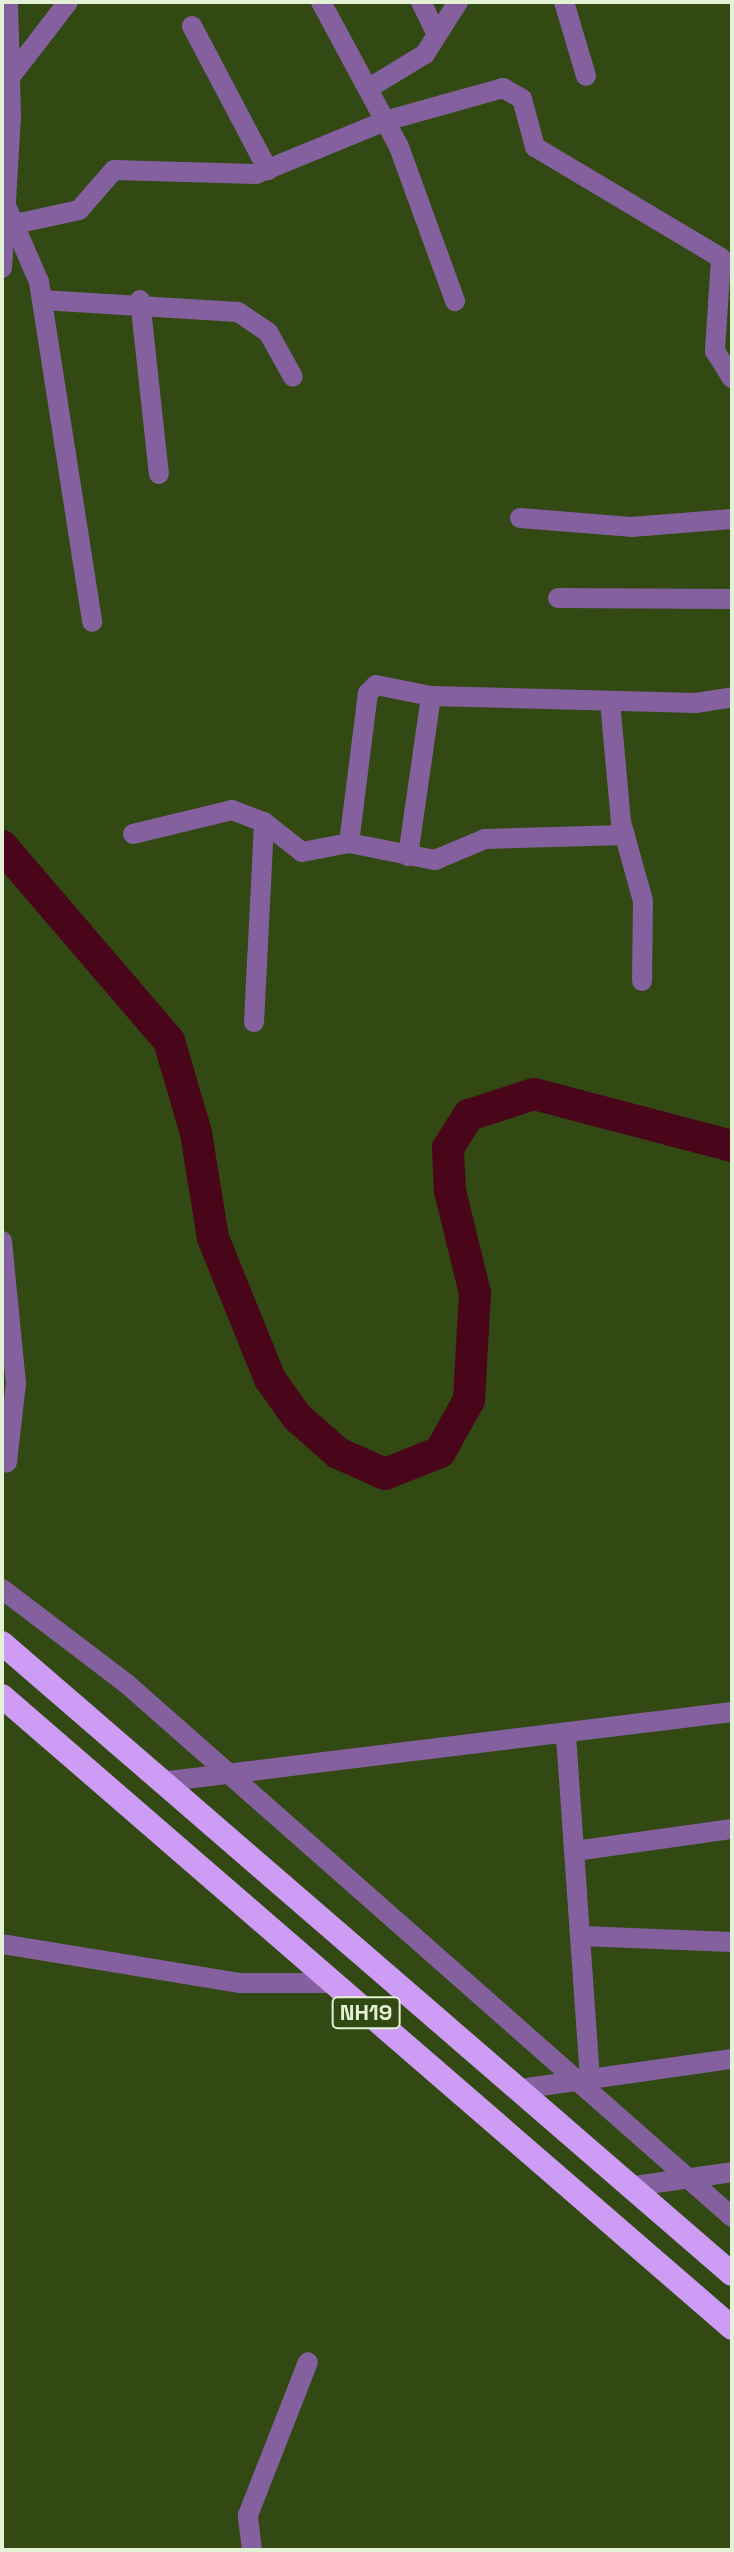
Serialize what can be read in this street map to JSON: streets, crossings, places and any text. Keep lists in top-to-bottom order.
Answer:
{
  "streets": {
    "highway": ["NH19"]
  }
}
